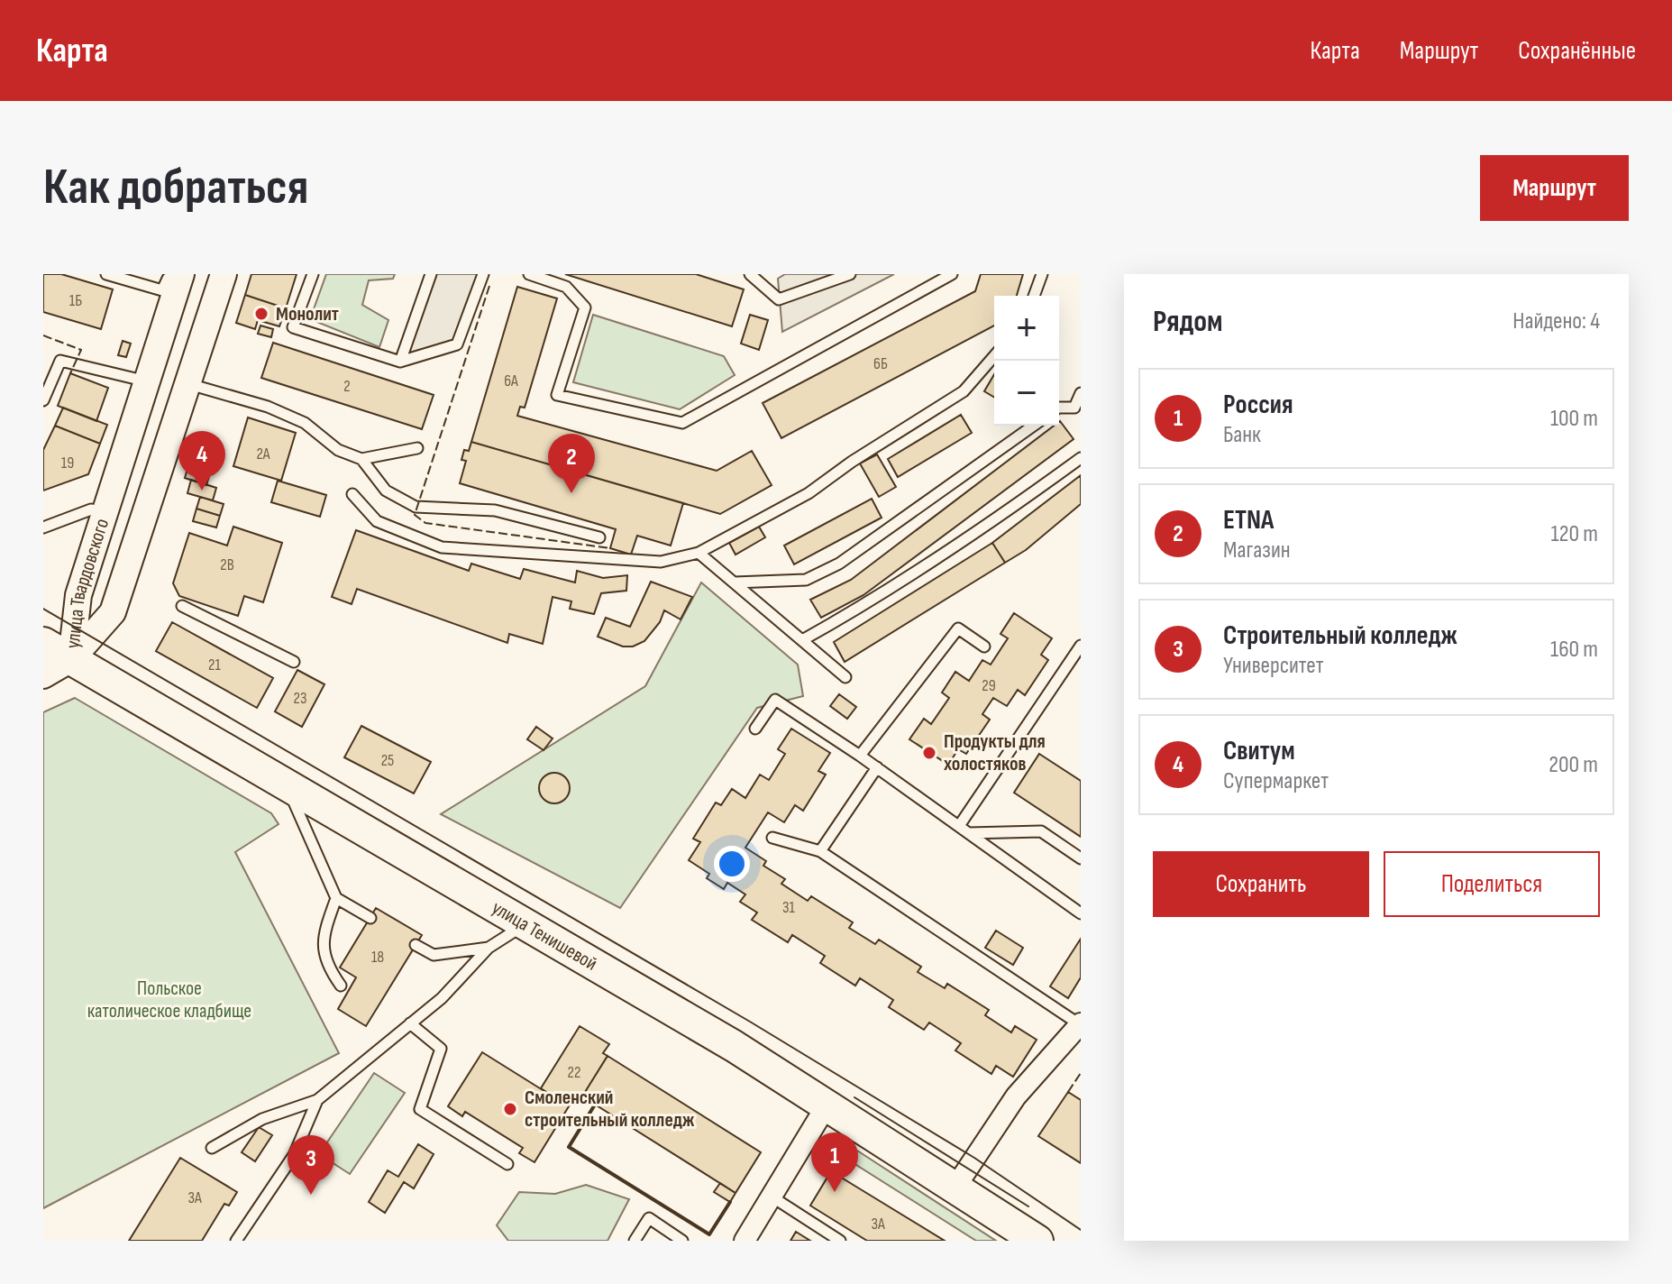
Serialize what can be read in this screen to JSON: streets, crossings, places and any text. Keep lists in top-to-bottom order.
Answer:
{
  "streets": {
    "main road": ["улица Тенишевой"],
    "street": ["улица Твардовского"]
  },
  "crossings": [
    ["улица Твардовского", "улица Тенишевой"]
  ],
  "parks": ["Польское католическое кладбище"],
  "places": ["Монолит", "Продукты для холостяков", "Смоленский строительный колледж"],
  "house_numbers": [
    "1Б",
    "6Б",
    "6А",
    "2",
    "2А",
    "19",
    "2В",
    "21",
    "29",
    "23",
    "25",
    "31",
    "18",
    "22",
    "3А",
    "3А"
  ],
  "page": {
    "header": "Карта",
    "nav": ["Карта", "Маршрут", "Сохранённые"],
    "buttons": [
      "Маршрут",
      ["Сохранить", "Поделиться"]
    ],
    "title": "Как добраться",
    "heading": ["Рядом", "Найдено: 4"],
    "map_buttons": ["+", "−"],
    "list": [
      {
        "mark": "1",
        "name": "Россия",
        "note": "Банк",
        "value": "100 m"
      },
      {
        "mark": "2",
        "name": "ETNA",
        "note": "Магазин",
        "value": "120 m"
      },
      {
        "mark": "3",
        "name": "Строительный колледж",
        "note": "Университет",
        "value": "160 m"
      },
      {
        "mark": "4",
        "name": "Свитум",
        "note": "Супермаркет",
        "value": "200 m"
      }
    ],
    "pins": [
      "4",
      "2",
      "1",
      "3"
    ]
  }
}
